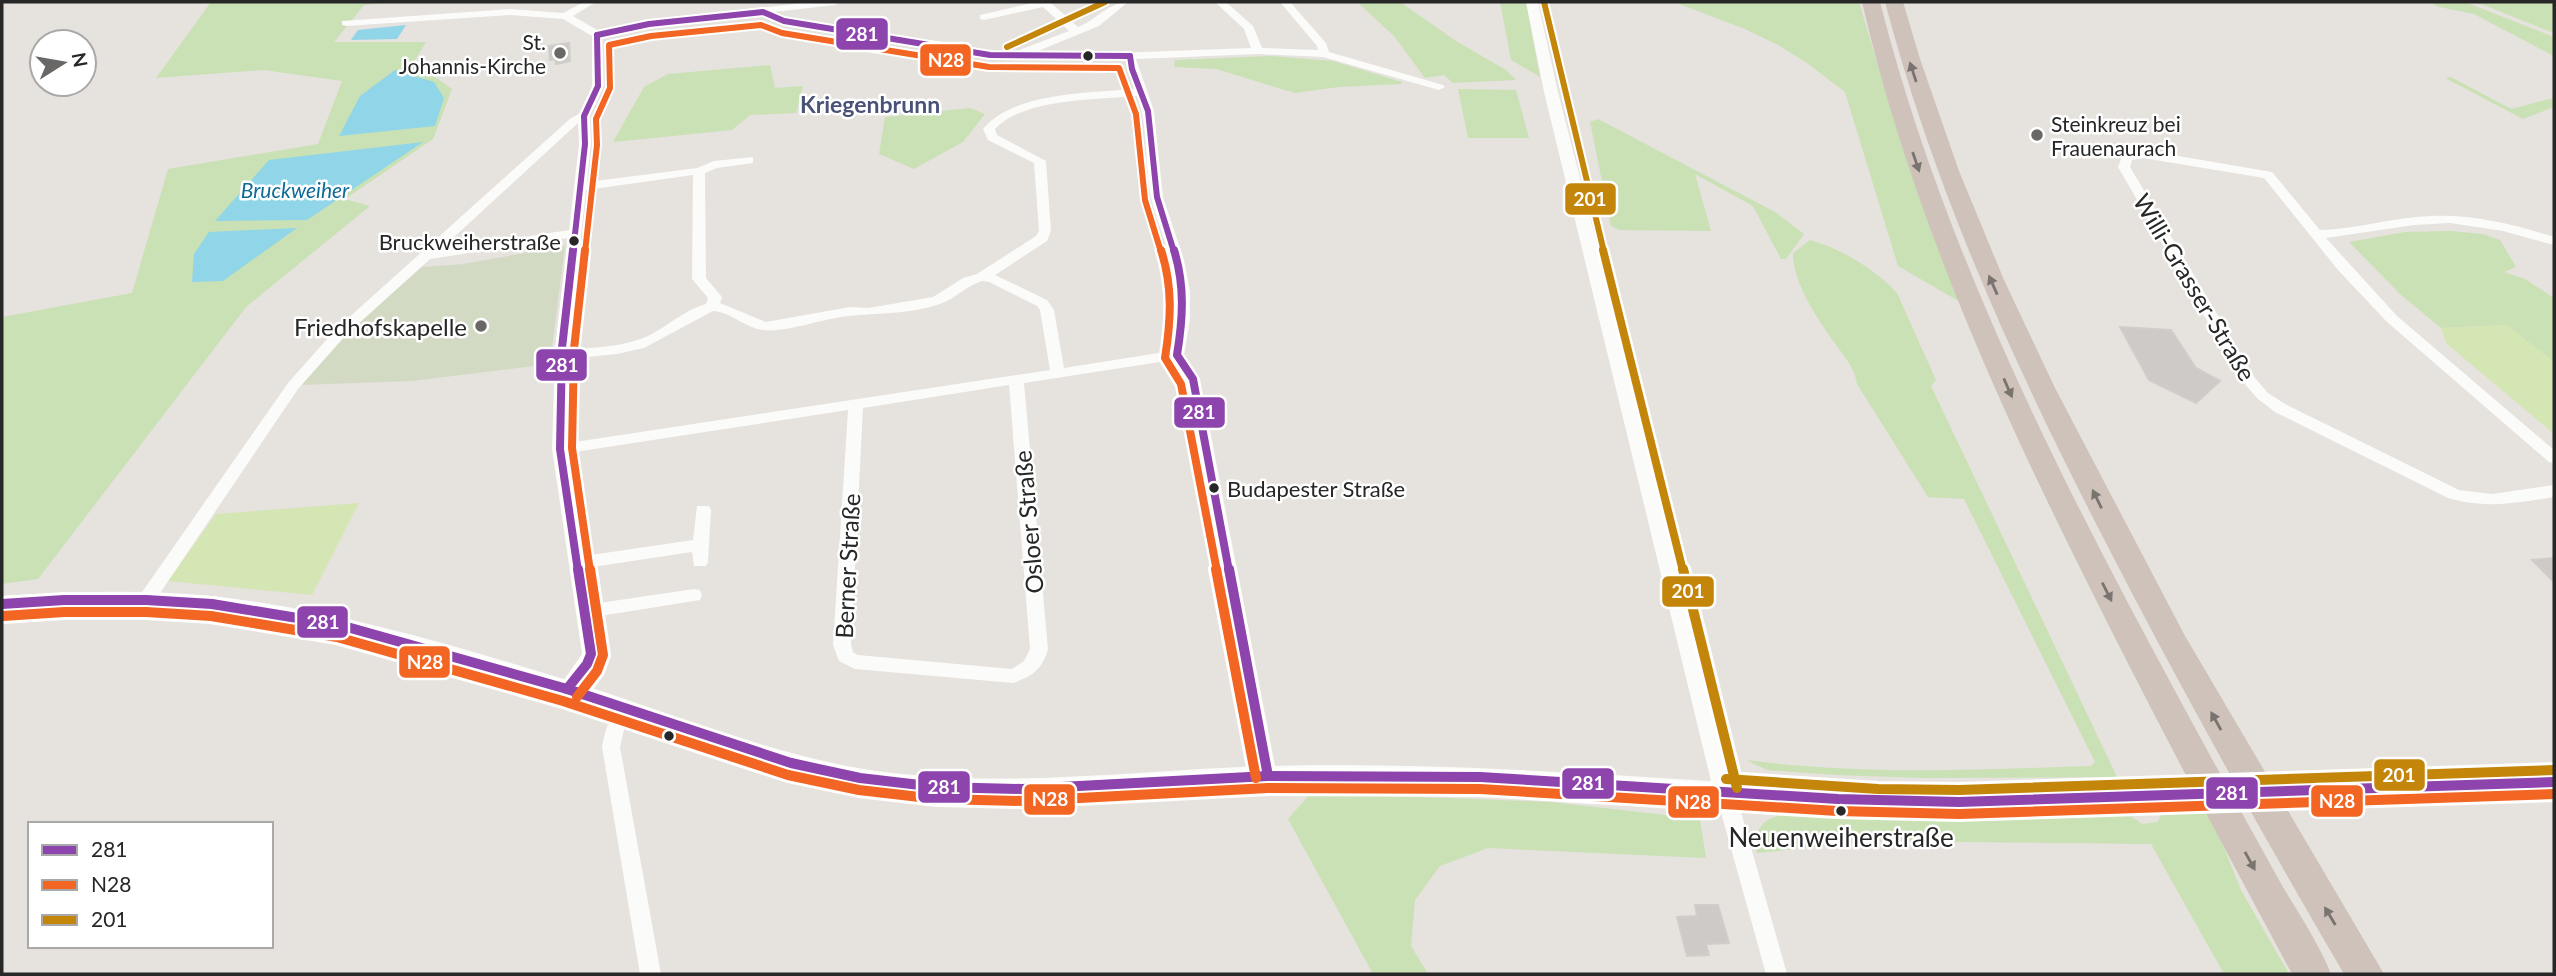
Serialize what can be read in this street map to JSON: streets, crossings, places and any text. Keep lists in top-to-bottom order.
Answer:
{
  "streets": {
    "street": ["Willi-Grasser-Straße", "Osloer Straße", "Berner Straße"]
  },
  "crossings": [
    ["Osloer Straße", "Berner Straße"]
  ],
  "districts": ["Kriegenbrunn"],
  "water": ["Bruckweiher"],
  "places": [
    "St. Johannis-Kirche",
    "Steinkreuz bei Frauenaurach",
    "Bruckweiherstraße",
    "Friedhofskapelle",
    "Budapester Straße",
    "Neuenweiherstraße"
  ],
  "lines": ["transit line 201", "transit line 281", "transit line N28"],
  "legend": ["281", "N28", "201"],
  "north": "right"
}
